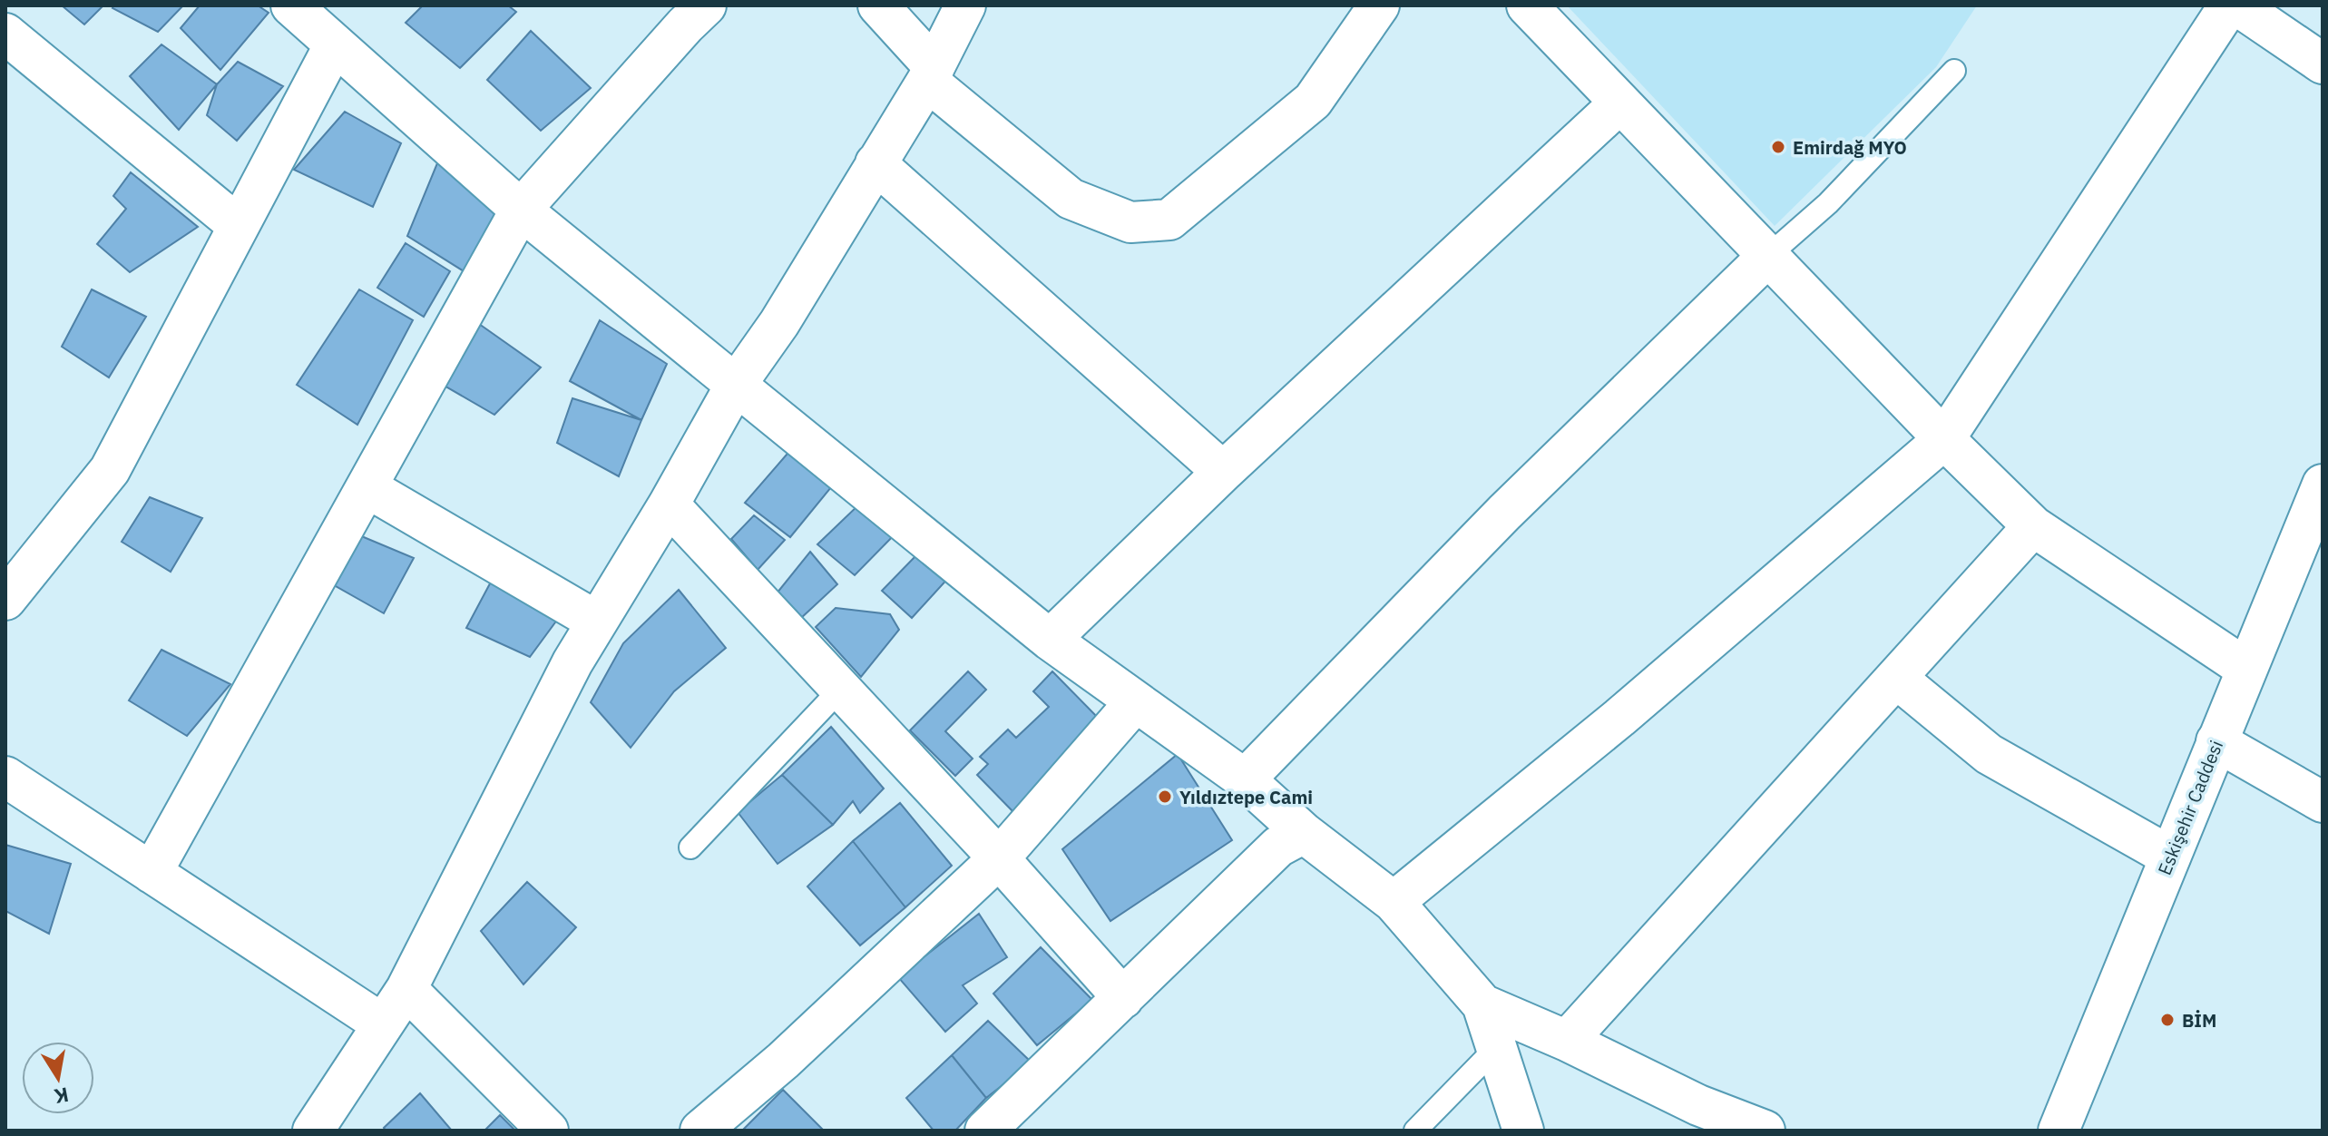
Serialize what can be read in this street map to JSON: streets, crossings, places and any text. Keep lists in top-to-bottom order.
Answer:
{
  "streets": {
    "street": ["Eskişehir Caddesi"]
  },
  "places": ["Emirdağ MYO", "Yıldıztepe Cami", "BİM"],
  "north": "bottom"
}
